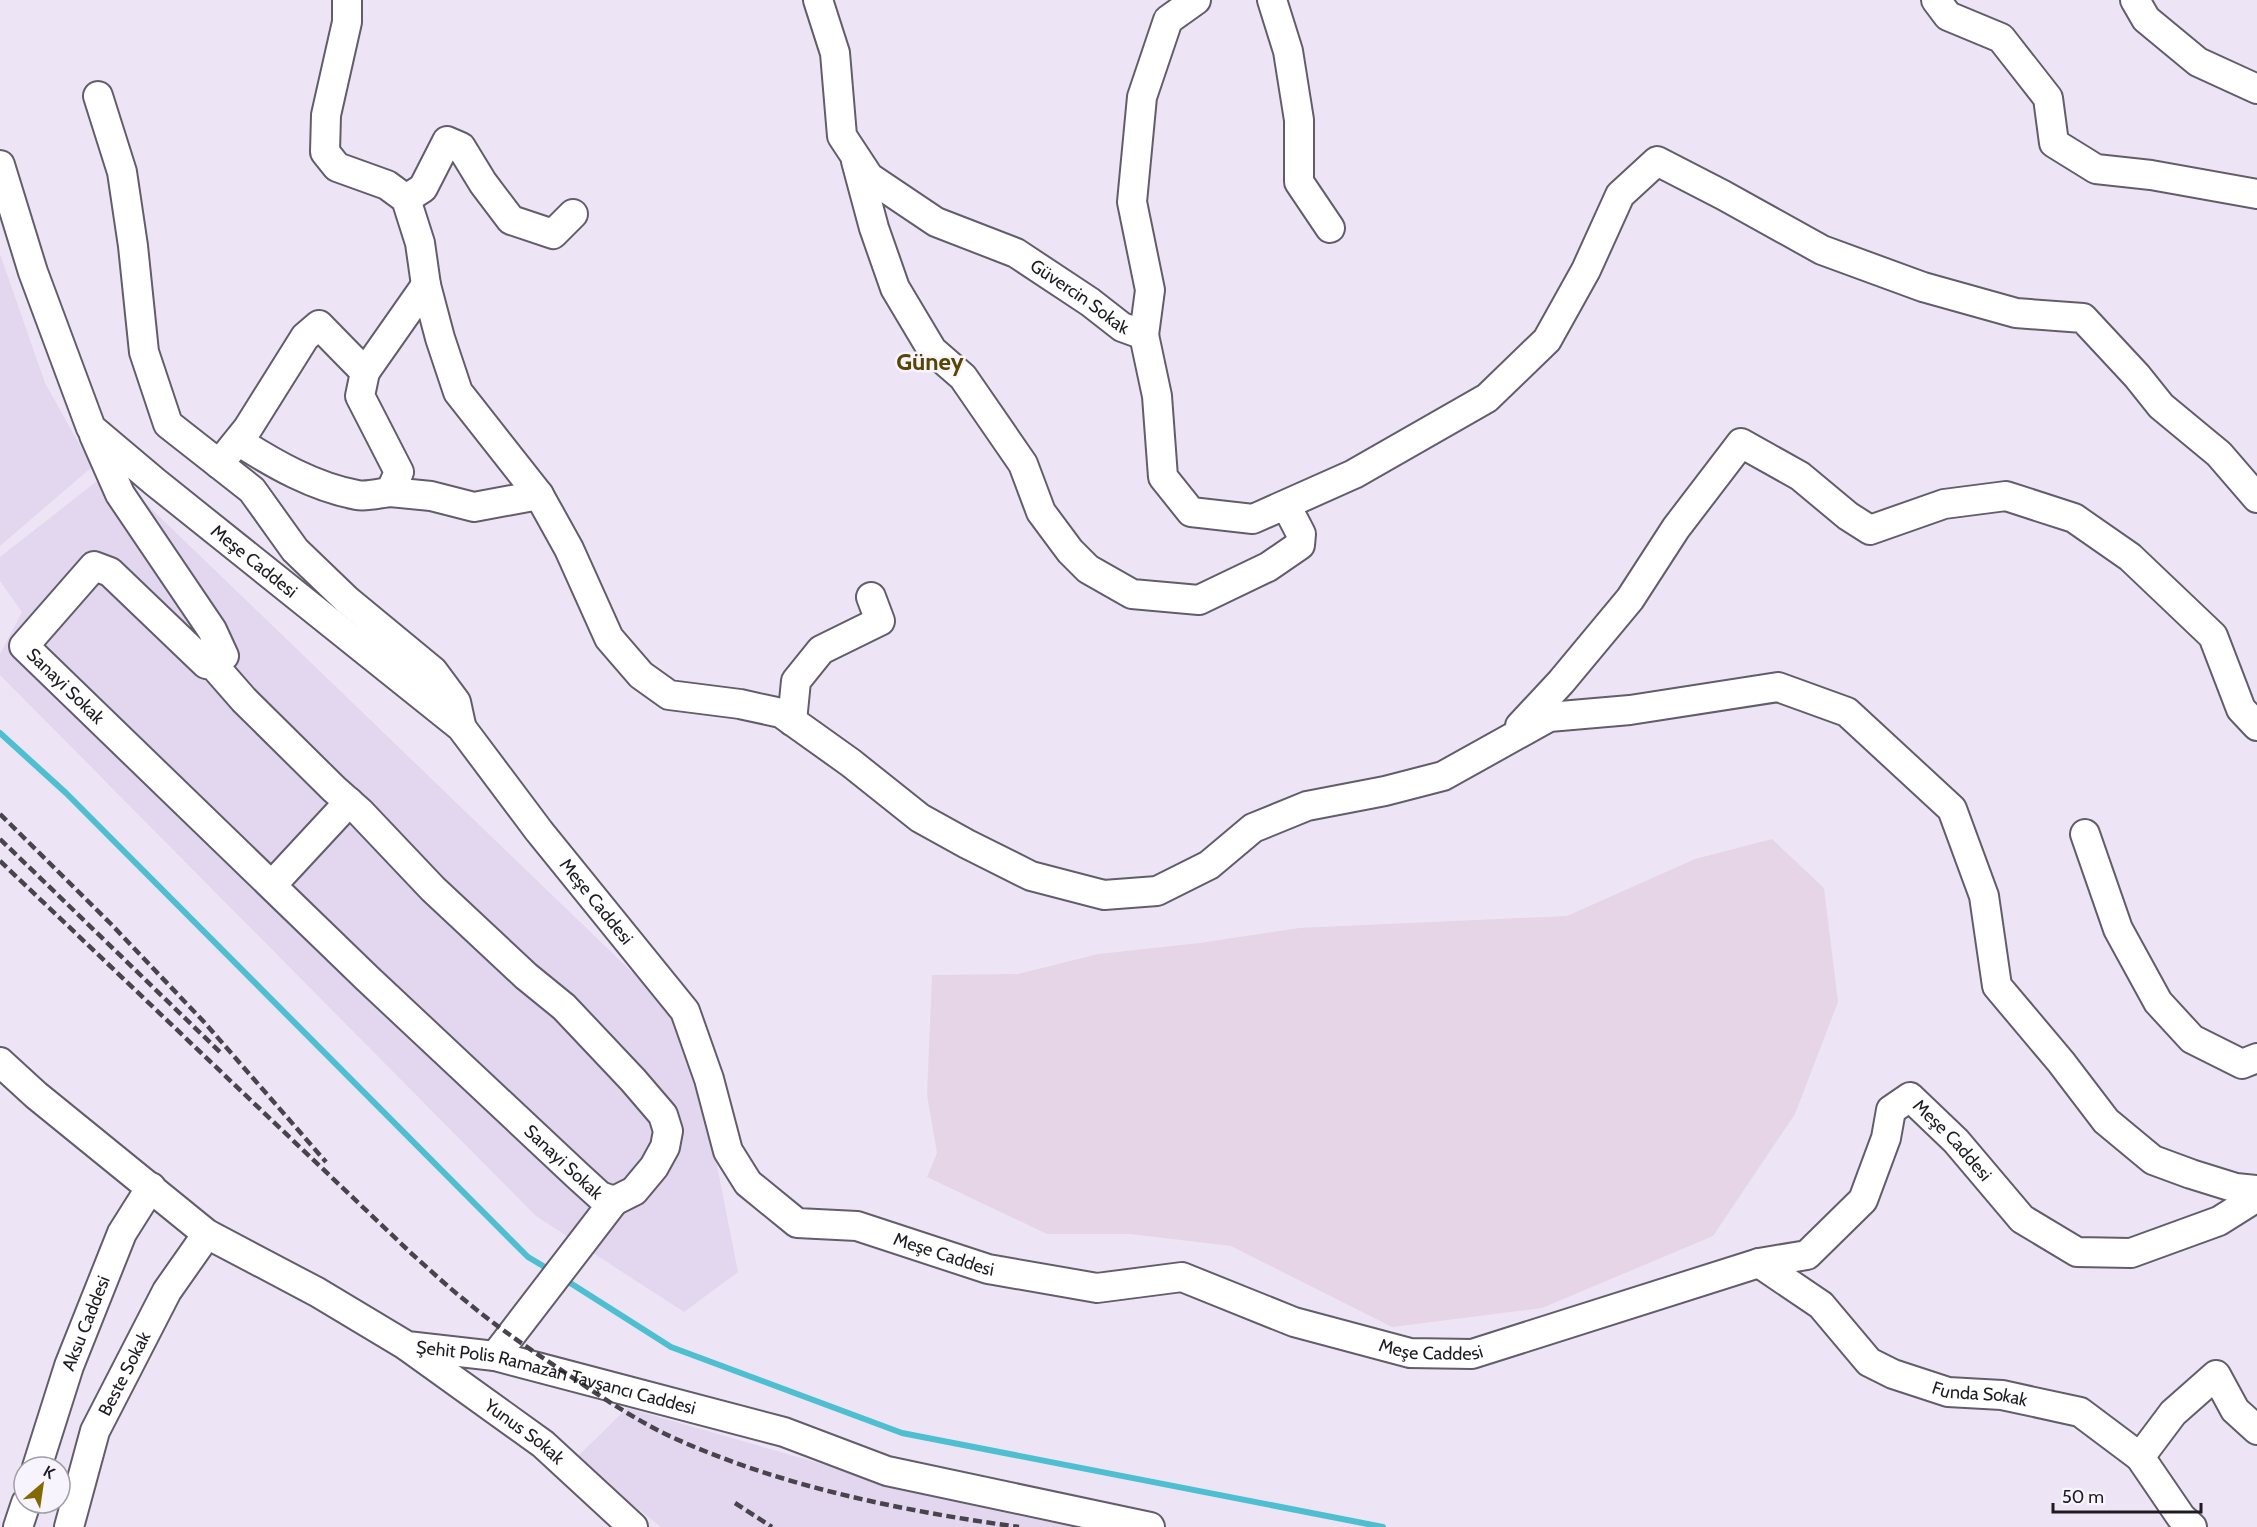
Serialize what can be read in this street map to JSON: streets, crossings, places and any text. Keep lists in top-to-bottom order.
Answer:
{
  "streets": {
    "street": [
      "Güvercin Sokak",
      "Meşe Caddesi",
      "Sanayi Sokak",
      "Aksu Caddesi",
      "Beste Sokak",
      "Şehit Polis Ramazan Tavşancı Caddesi",
      "Funda Sokak",
      "Yunus Sokak"
    ]
  },
  "crossings": [
    ["Meşe Caddesi", "Funda Sokak"],
    ["Aksu Caddesi", "Şehit Polis Ramazan Tavşancı Caddesi"],
    ["Beste Sokak", "Şehit Polis Ramazan Tavşancı Caddesi"],
    ["Şehit Polis Ramazan Tavşancı Caddesi", "Yunus Sokak"]
  ],
  "districts": ["Güney"],
  "scale_bar": "50 m",
  "north": "top right"
}
